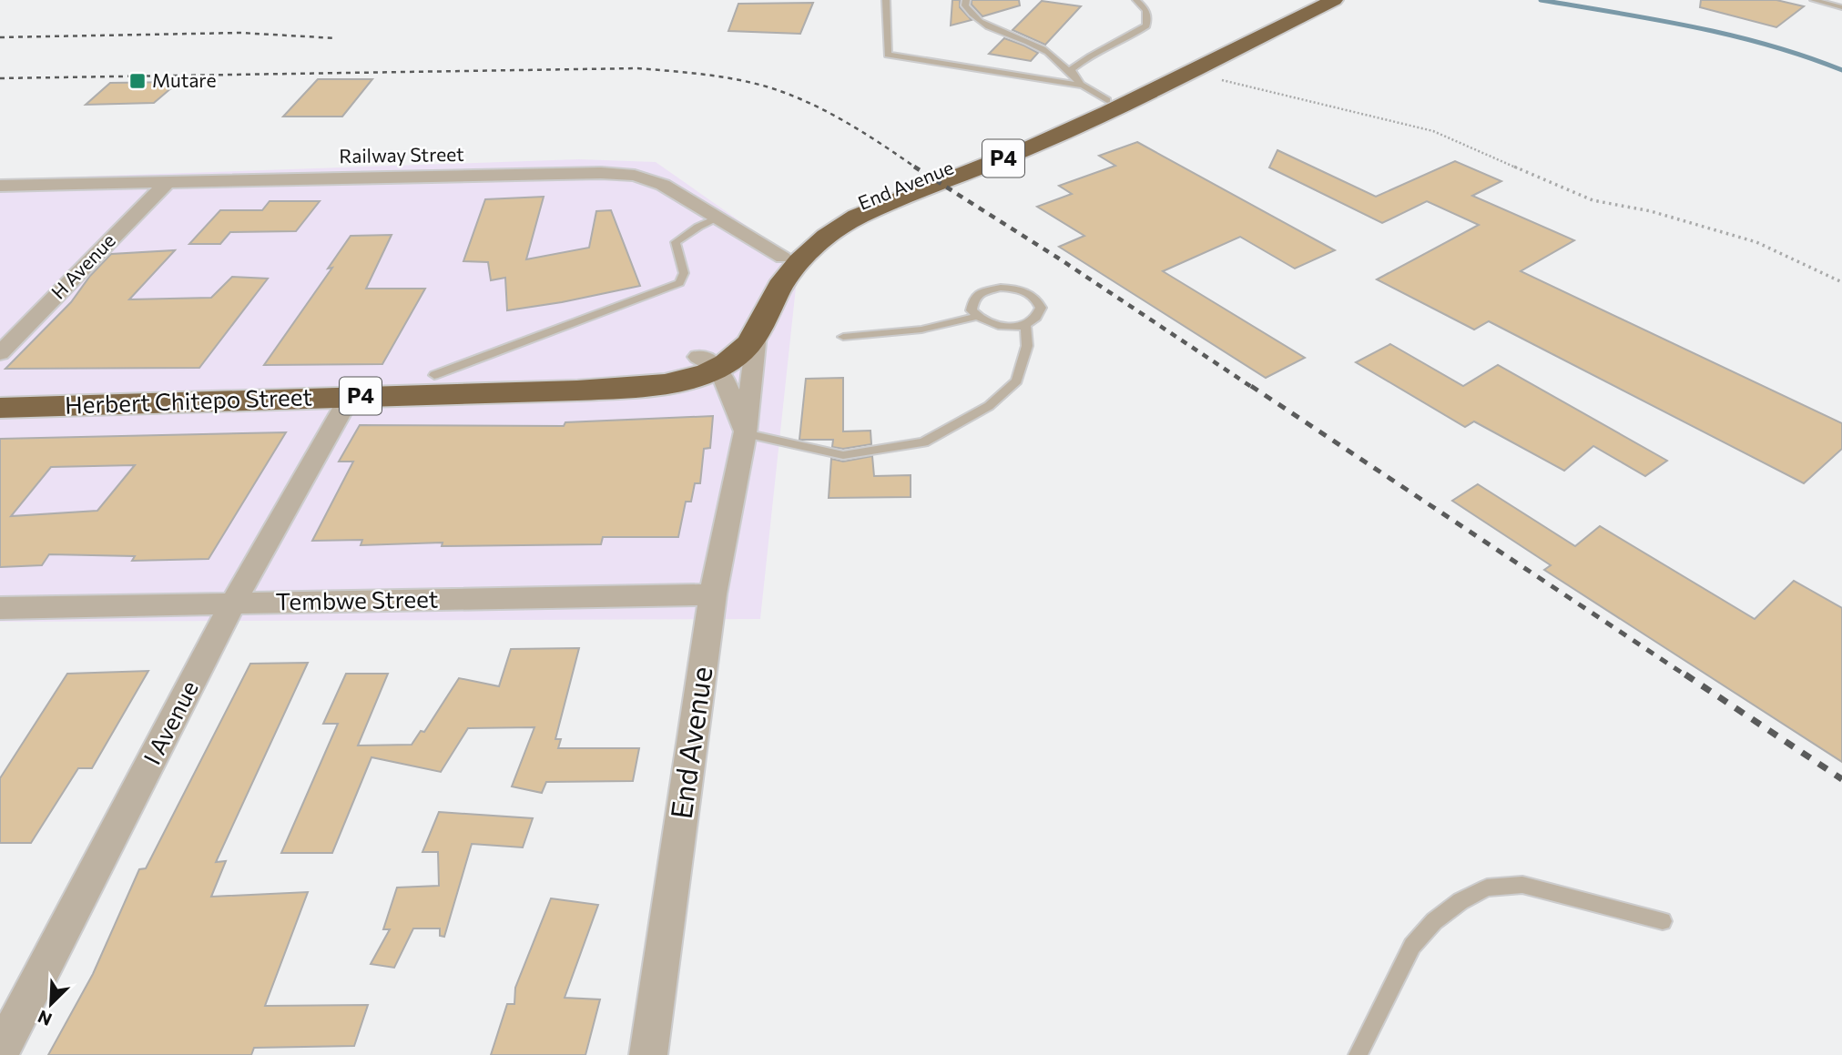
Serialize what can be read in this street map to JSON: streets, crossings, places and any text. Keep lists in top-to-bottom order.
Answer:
{
  "streets": {
    "highway": ["P4", "End Avenue", "Herbert Chitepo Street"],
    "street": [
      "Railway Street",
      "H Avenue",
      "Tembwe Street",
      "I Avenue"
    ]
  },
  "crossings": [
    ["Railway Street", "End Avenue"],
    ["Railway Street", "H Avenue"],
    ["End Avenue", "Herbert Chitepo Street"],
    ["End Avenue", "Tembwe Street"],
    ["Herbert Chitepo Street", "I Avenue"],
    ["Tembwe Street", "I Avenue"]
  ],
  "places": {
    "transit": ["Mutare"]
  },
  "north": "bottom left"
}
